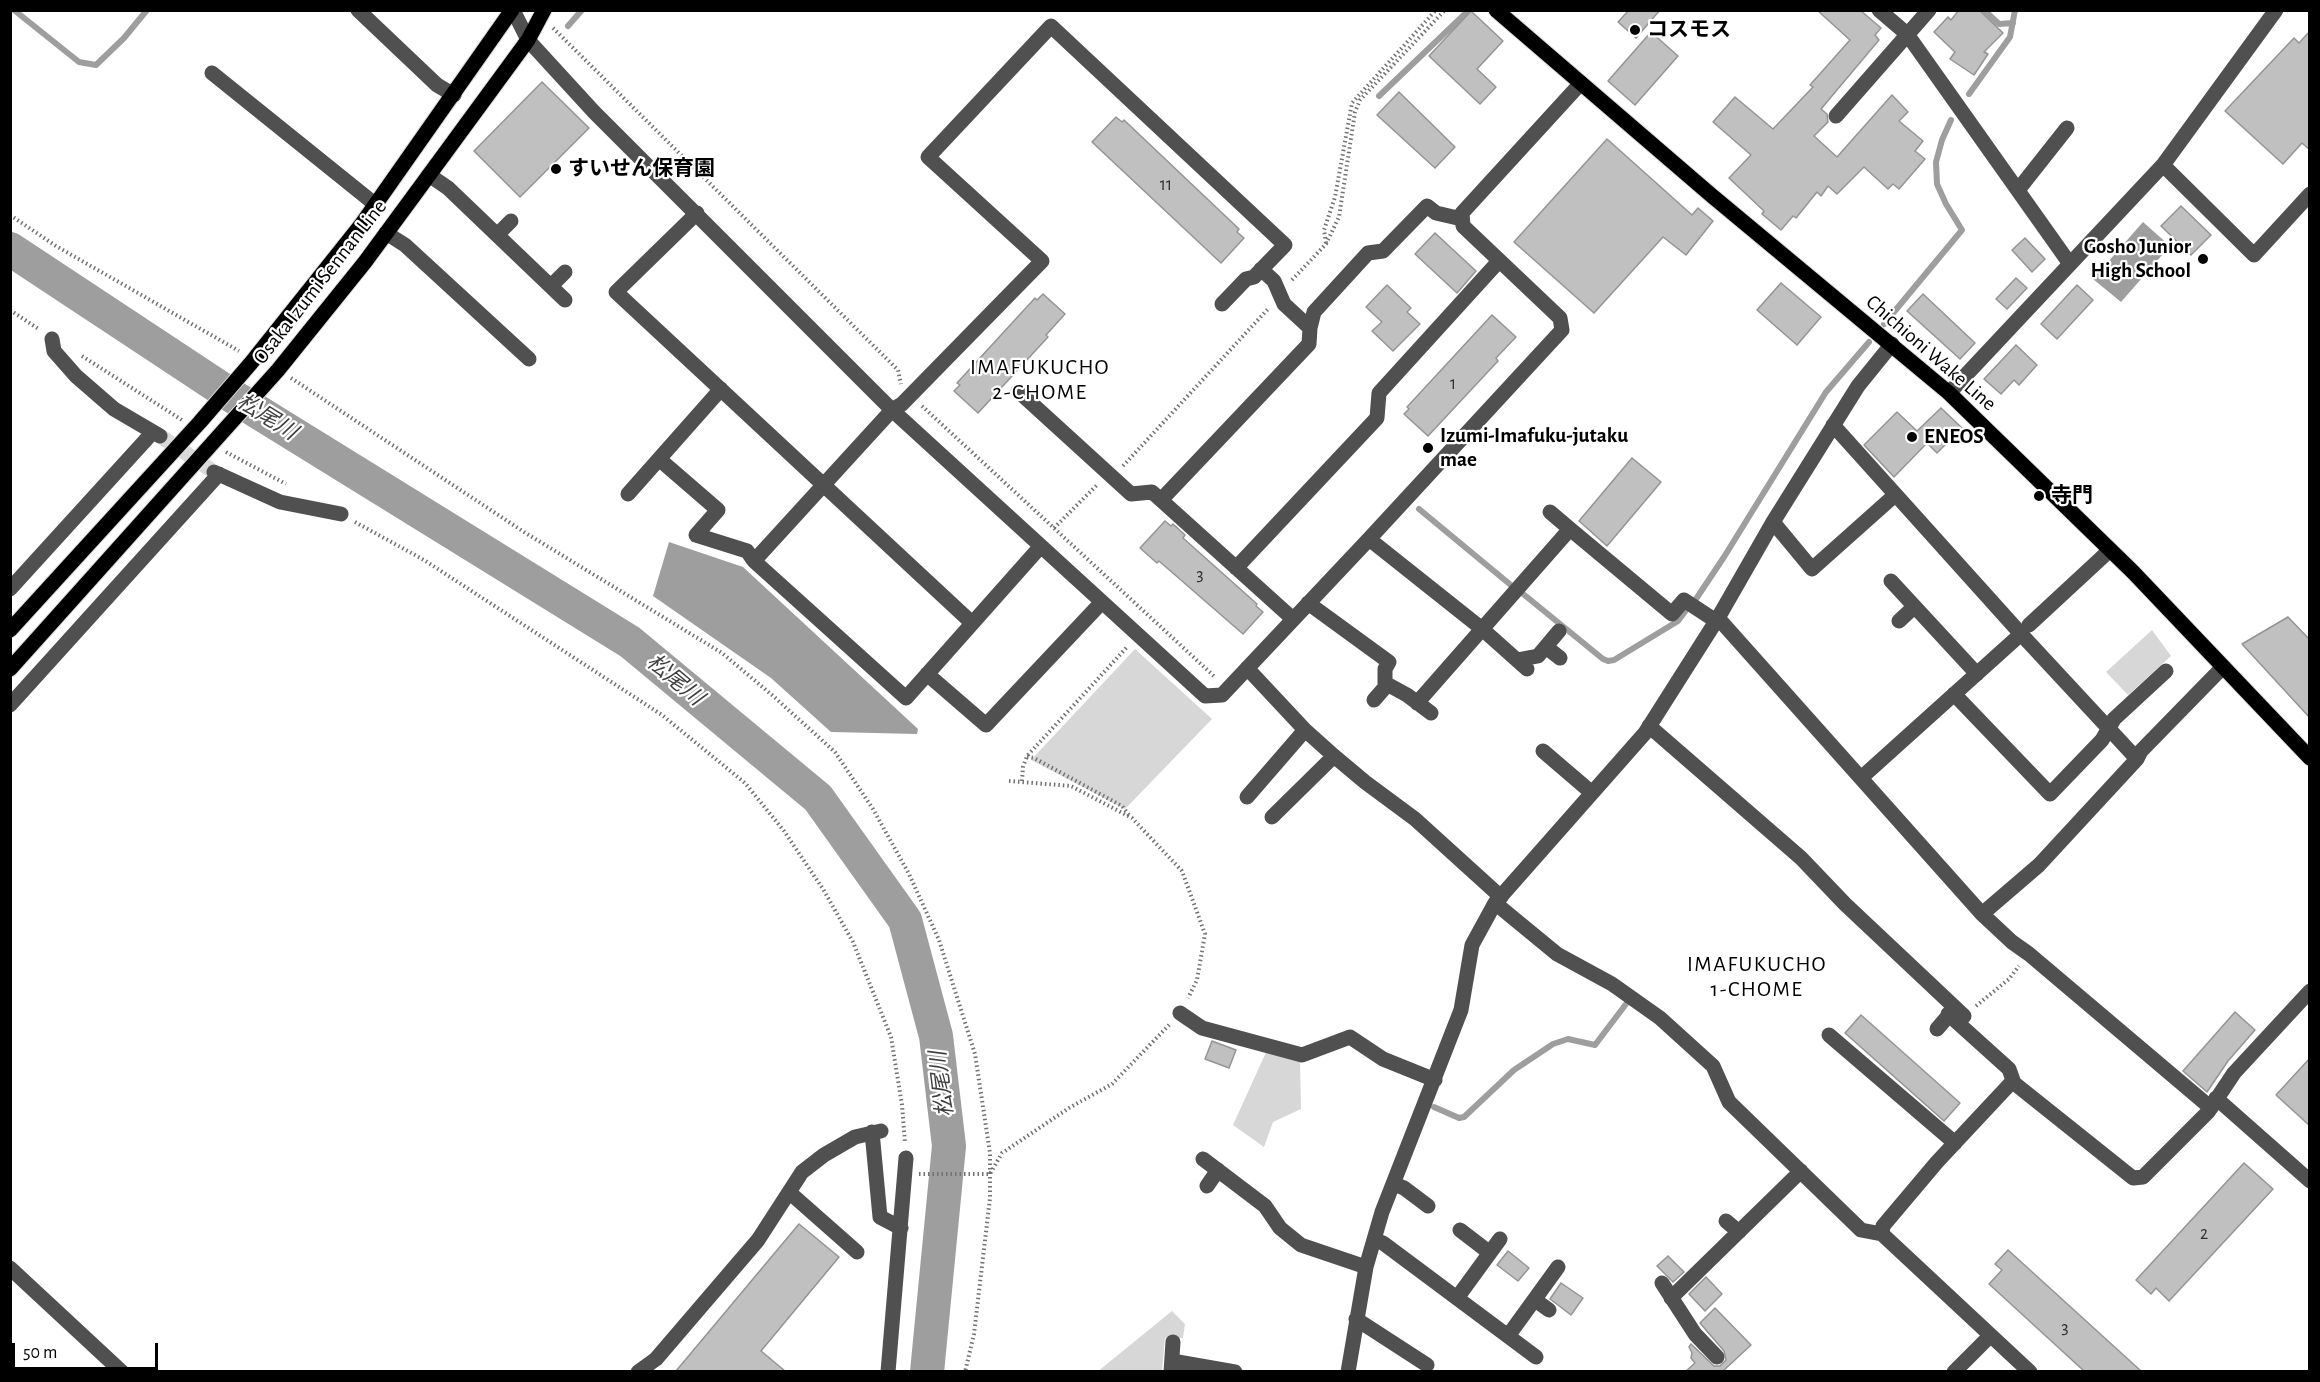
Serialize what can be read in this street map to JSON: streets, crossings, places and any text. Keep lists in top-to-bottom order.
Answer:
{
  "streets": {
    "main road": ["Osaka Izumi Sennan Line", "Chichioni Wake Line"]
  },
  "districts": ["IMAFUKUCHO 2-CHOME", "IMAFUKUCHO 1-CHOME"],
  "water": ["松尾川"],
  "places": [
    "コスモス",
    "すいせん保育園",
    "Gosho Junior High School",
    "ENEOS",
    "Izumi-Imafuku-jutaku mae",
    "寺門"
  ],
  "house_numbers": [
    "11",
    "1",
    "3",
    "2",
    "3"
  ],
  "scale_bar": "50 m"
}
